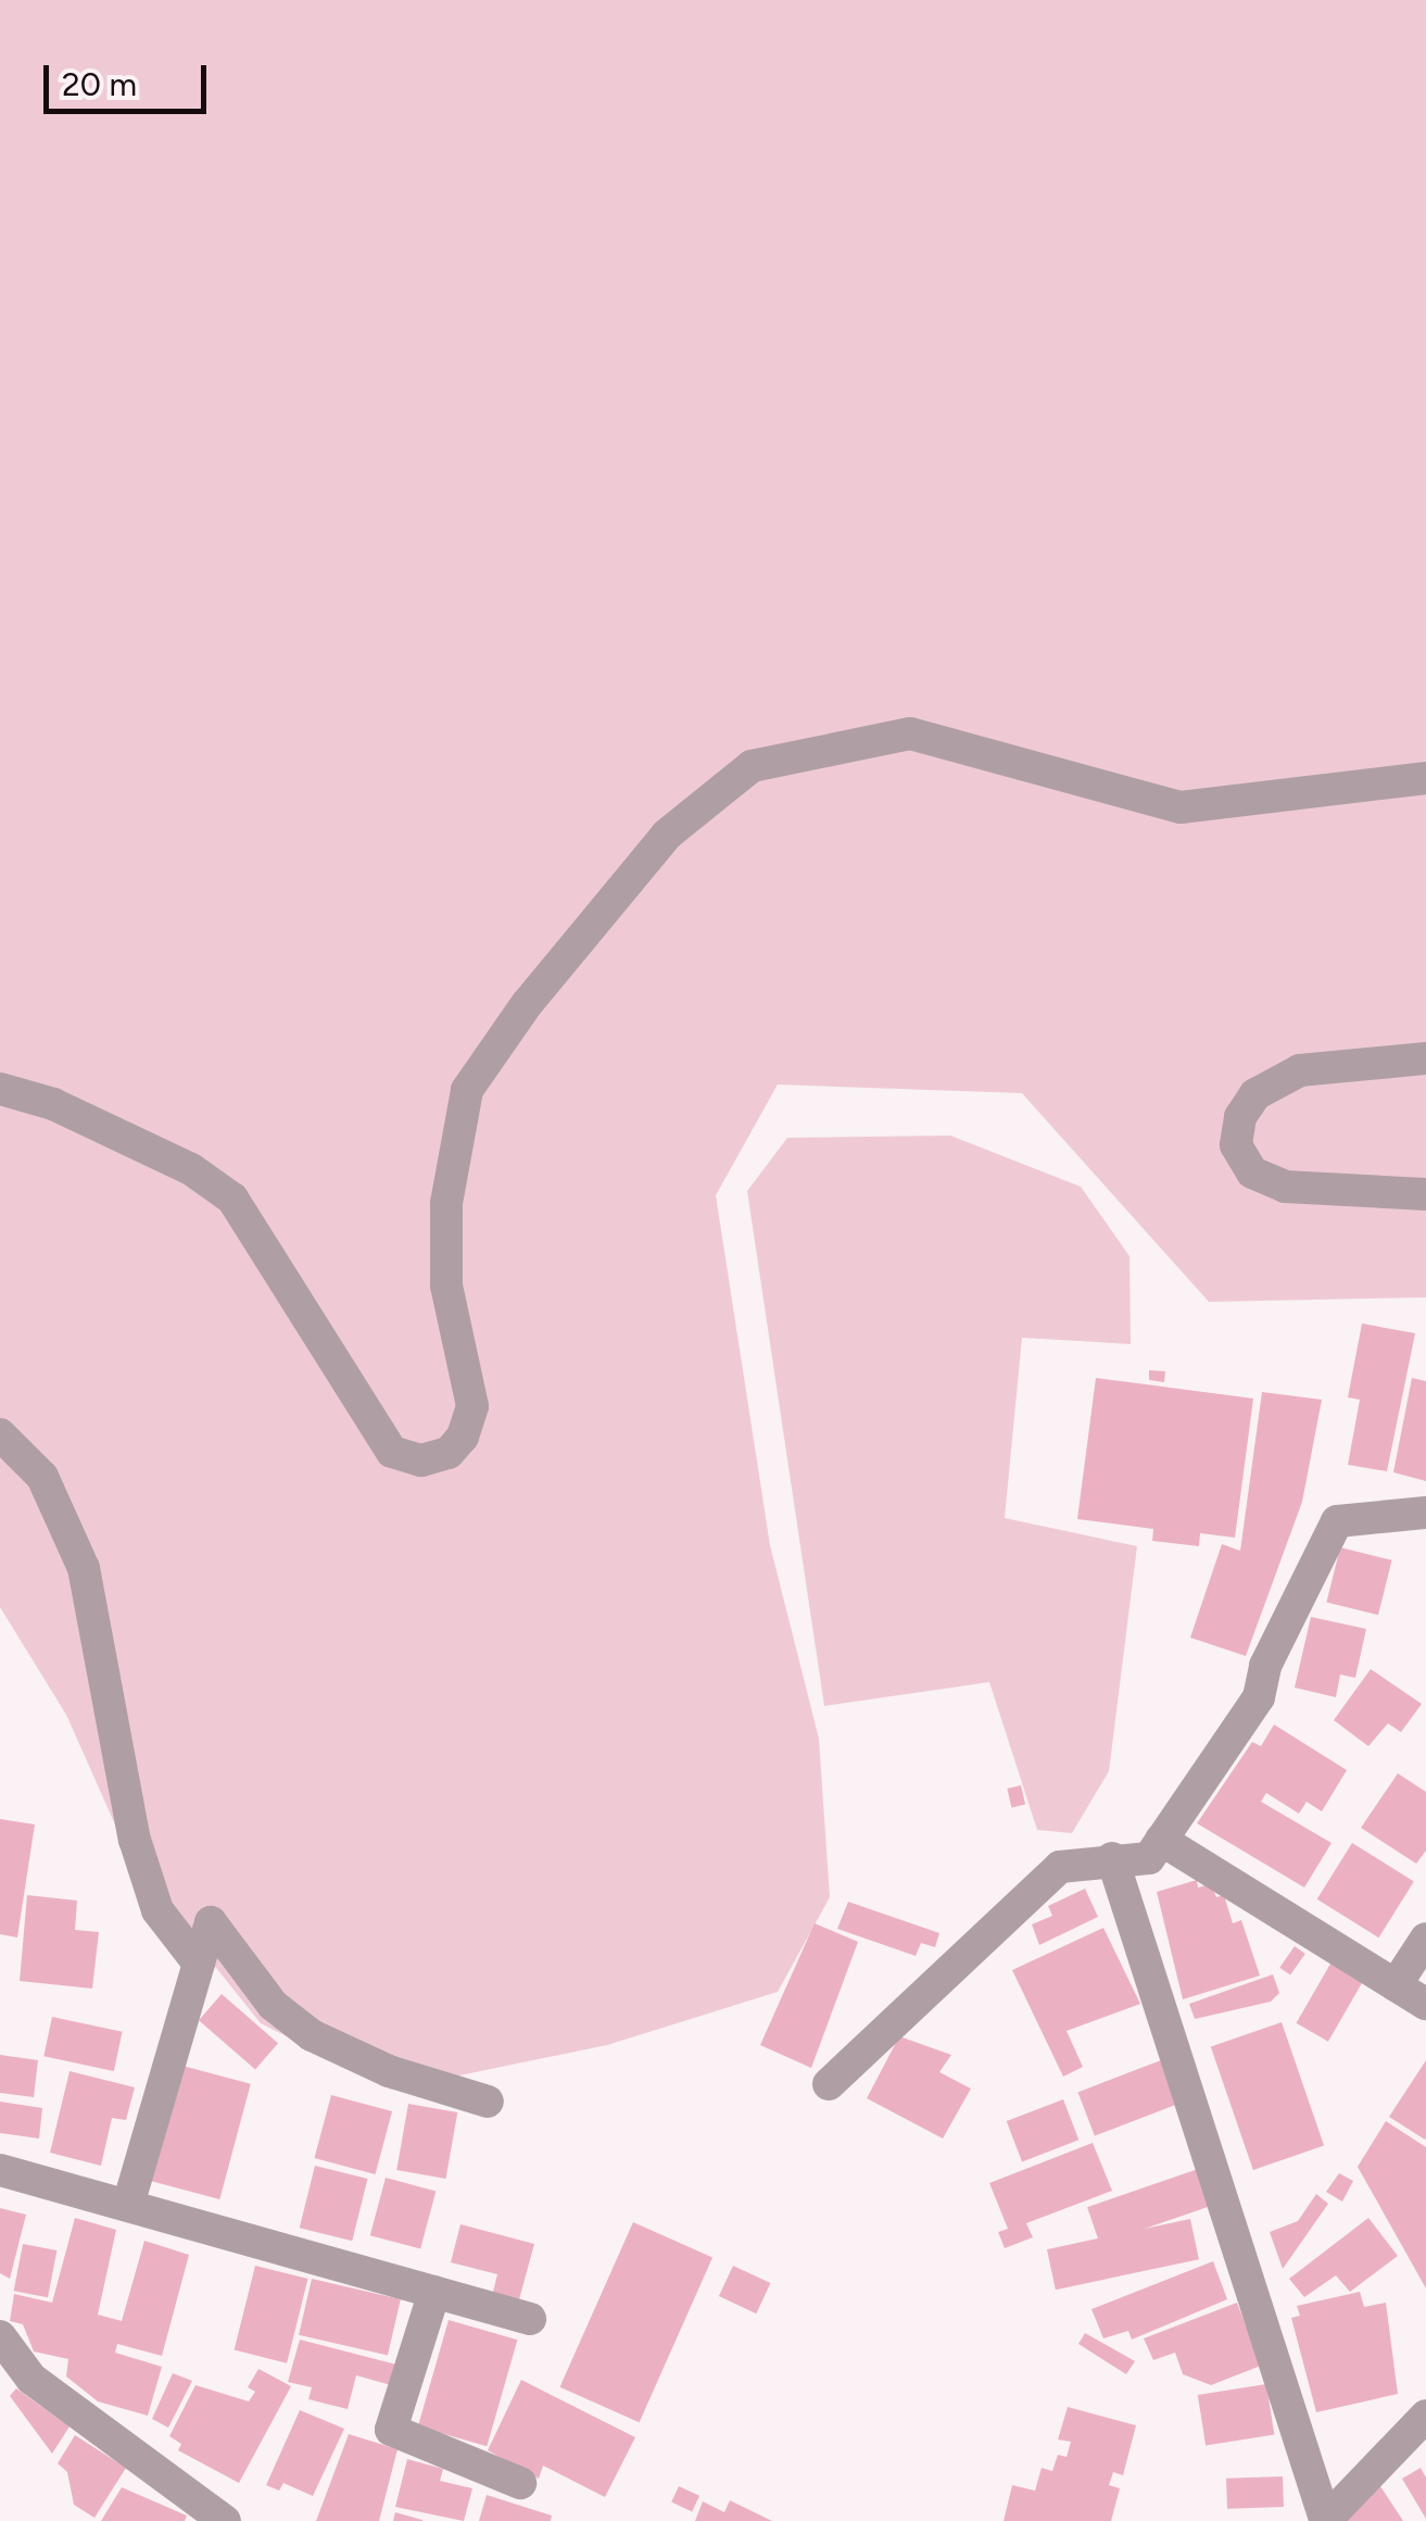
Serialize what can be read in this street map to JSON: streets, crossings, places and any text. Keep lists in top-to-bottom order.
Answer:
{
  "scale_bar": "20 m"
}
